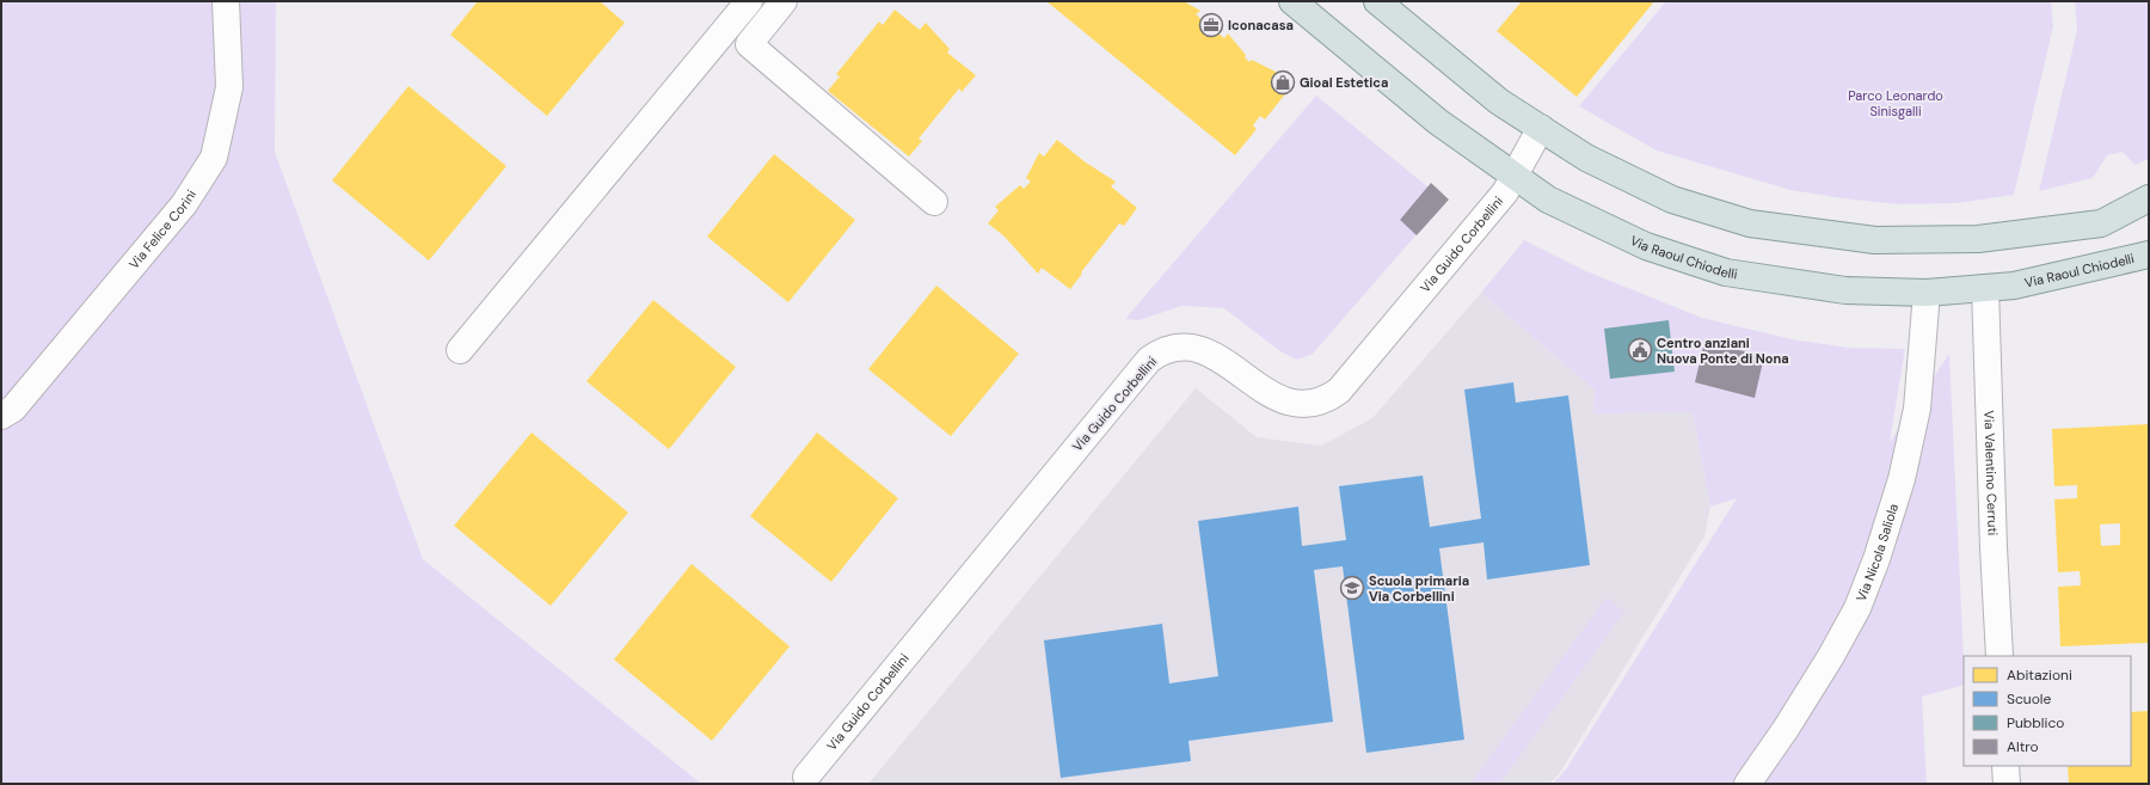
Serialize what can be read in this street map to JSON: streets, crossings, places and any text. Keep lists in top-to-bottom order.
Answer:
{
  "streets": {
    "main road": ["Via Raoul Chiodelli"],
    "street": [
      "Via Felice Corini",
      "Via Guido Corbellini",
      "Via Valentino Cerruti",
      "Via Nicola Saliola"
    ]
  },
  "crossings": [
    ["Via Guido Corbellini", "Via Raoul Chiodelli"],
    ["Via Raoul Chiodelli", "Via Valentino Cerruti"],
    ["Via Raoul Chiodelli", "Via Nicola Saliola"]
  ],
  "parks": ["Parco Leonardo Sinisgalli"],
  "places": {
    "office": ["Iconacasa"],
    "shop": ["Gioal Estetica"],
    "public building": ["Centro anziani Nuova Ponte di Nona"],
    "school or university": ["Scuola primaria Via Corbellini"]
  },
  "legend": [
    "Abitazioni",
    "Scuole",
    "Pubblico",
    "Altro"
  ]
}
